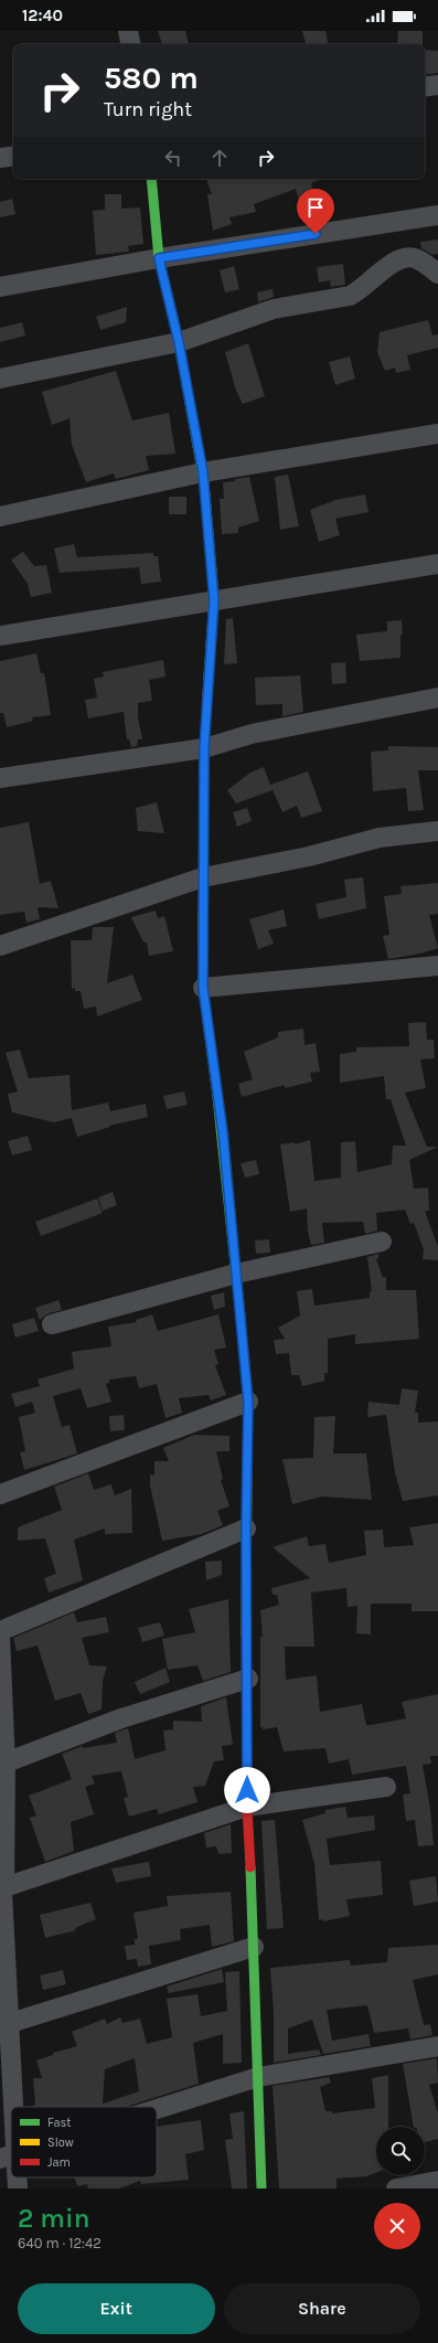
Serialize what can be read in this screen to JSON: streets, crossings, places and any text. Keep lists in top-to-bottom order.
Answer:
{
  "legend": ["Fast", "Slow", "Jam"],
  "page": {
    "status": "12:40",
    "turn": ["580 m", "Turn right"],
    "heading": ["2 min", "640 m · 12:42"],
    "buttons": ["Exit", "Share"]
  }
}
